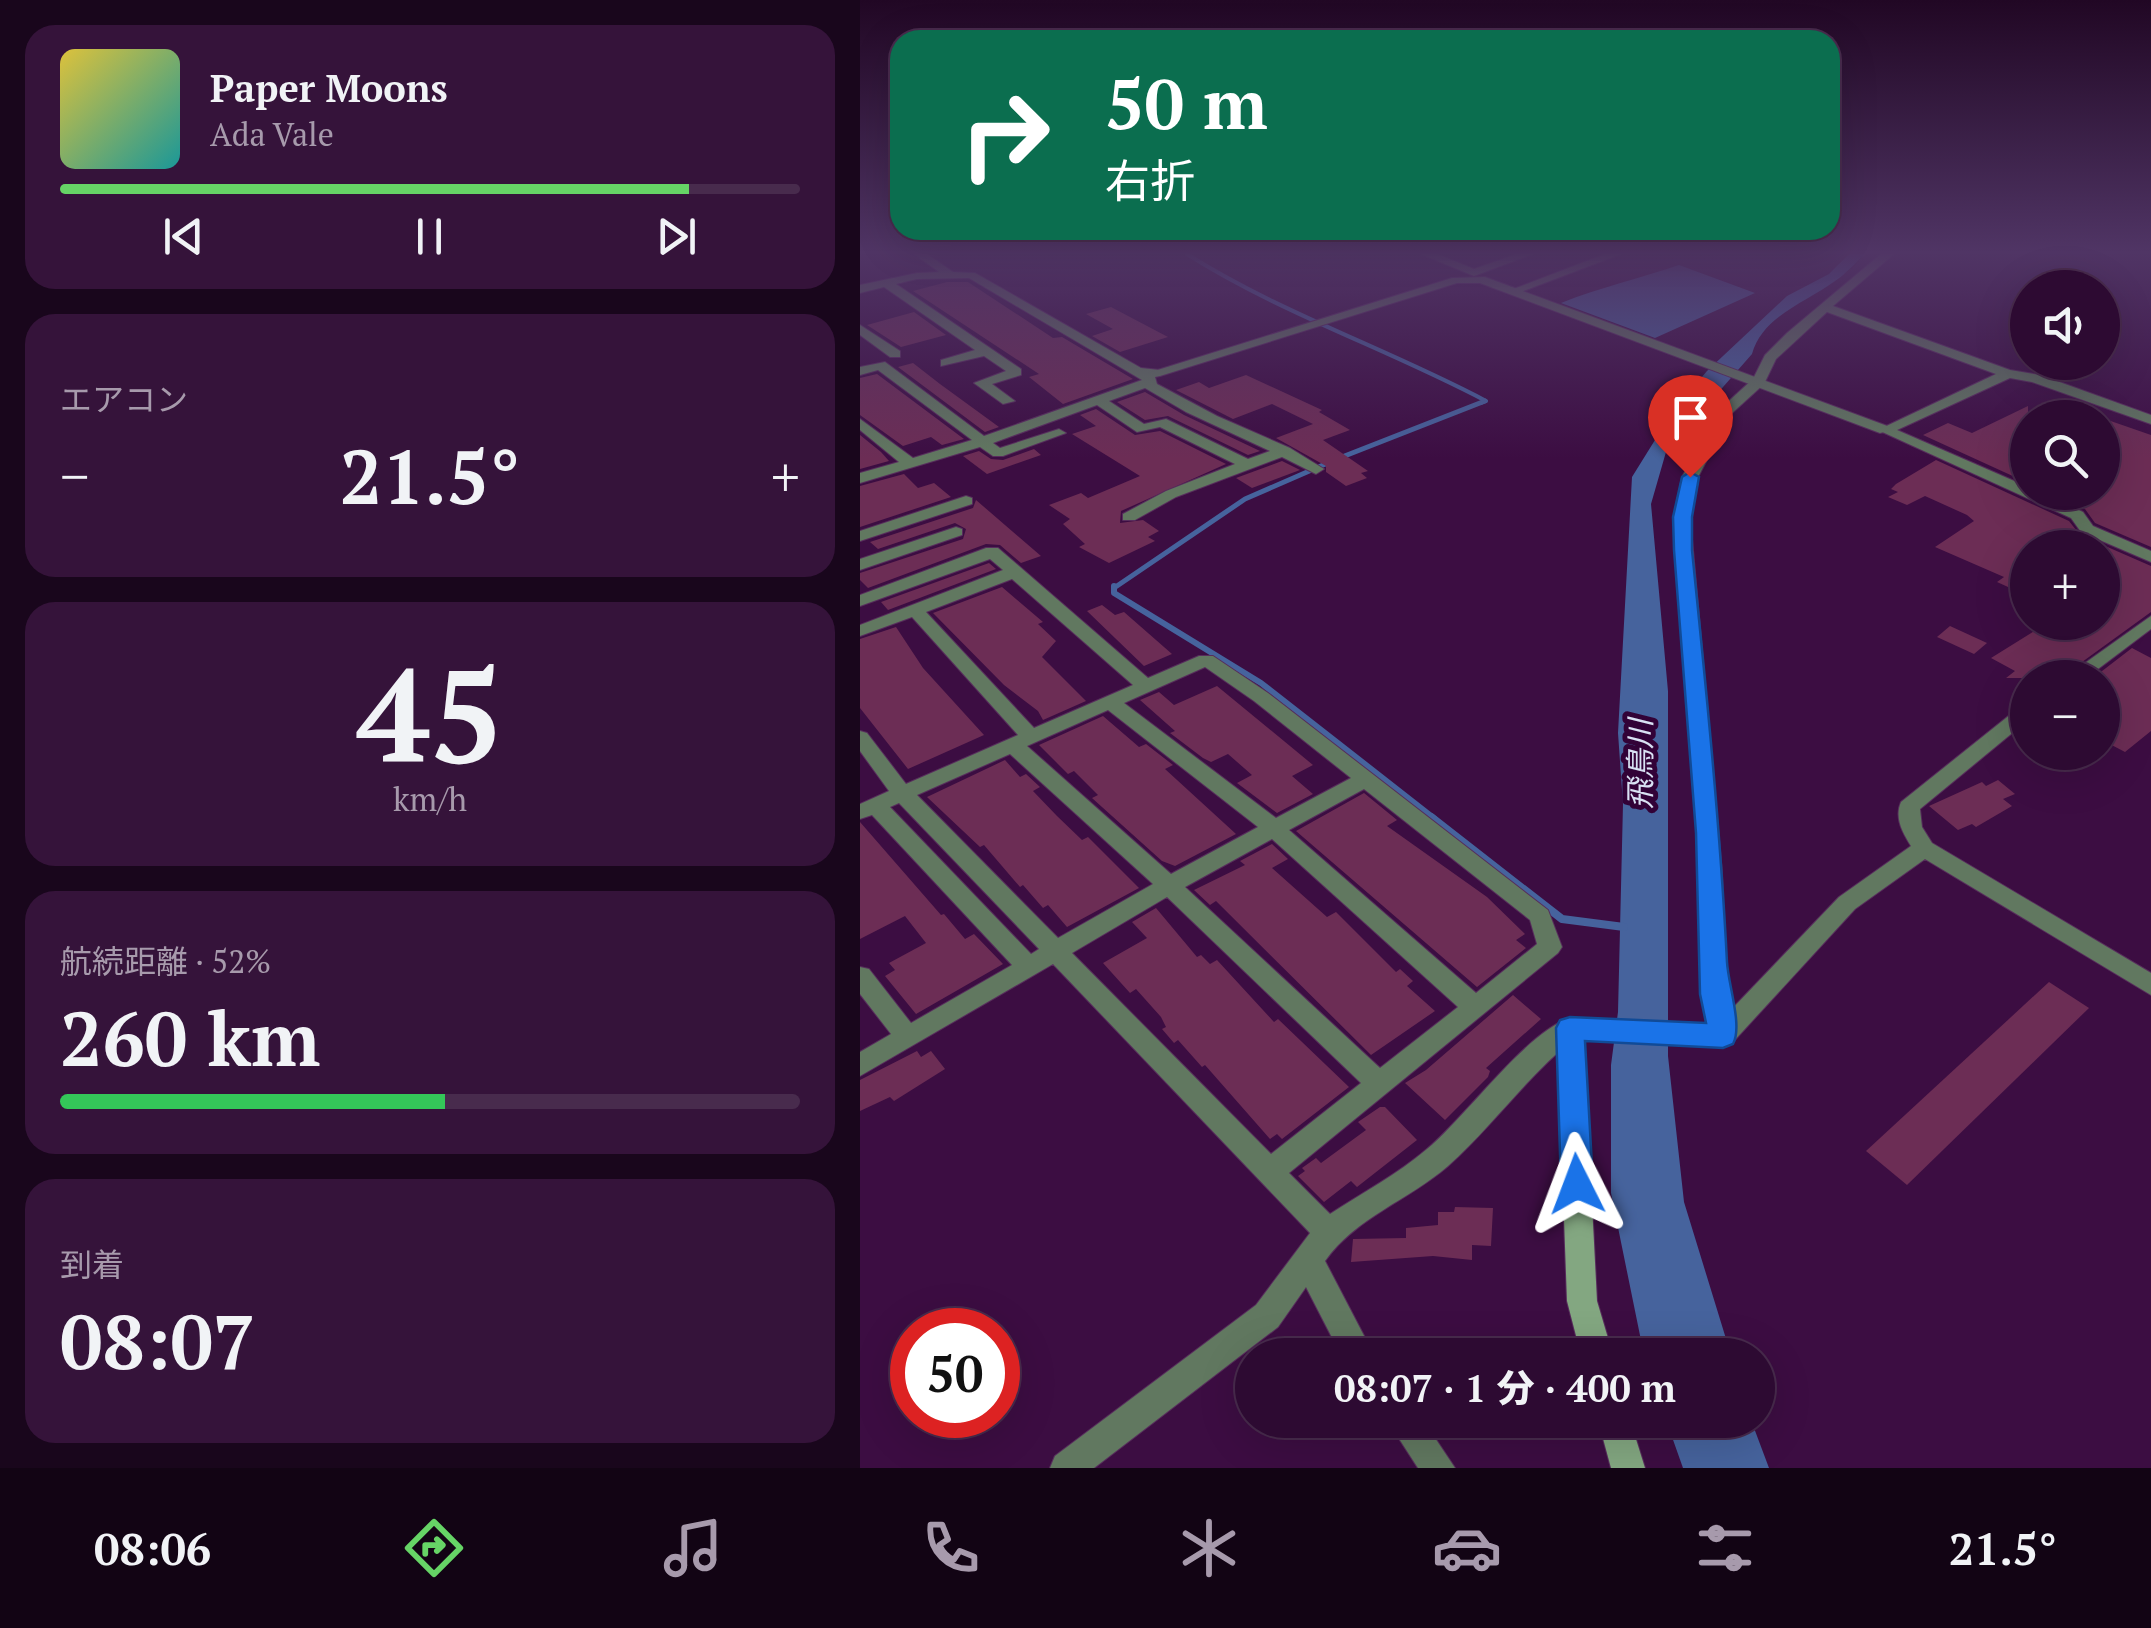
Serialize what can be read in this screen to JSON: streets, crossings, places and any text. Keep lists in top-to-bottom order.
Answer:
{
  "water": ["飛鳥川"],
  "page": {
    "turn": ["50 m", "右折"],
    "song": ["Paper Moons", "Ada Vale"],
    "map_buttons": ["+", "−"],
    "tile": [
      "エアコン",
      ["45", "km/h"],
      ["航続距離 · 52%", "260 km"],
      ["到着", "08:07"]
    ],
    "heat": ["−", "21.5°", "+"],
    "limit": "50",
    "trip": "08:07 · 1 分 · 400 m",
    "tabs": ["08:06", "21.5°"]
  }
}
